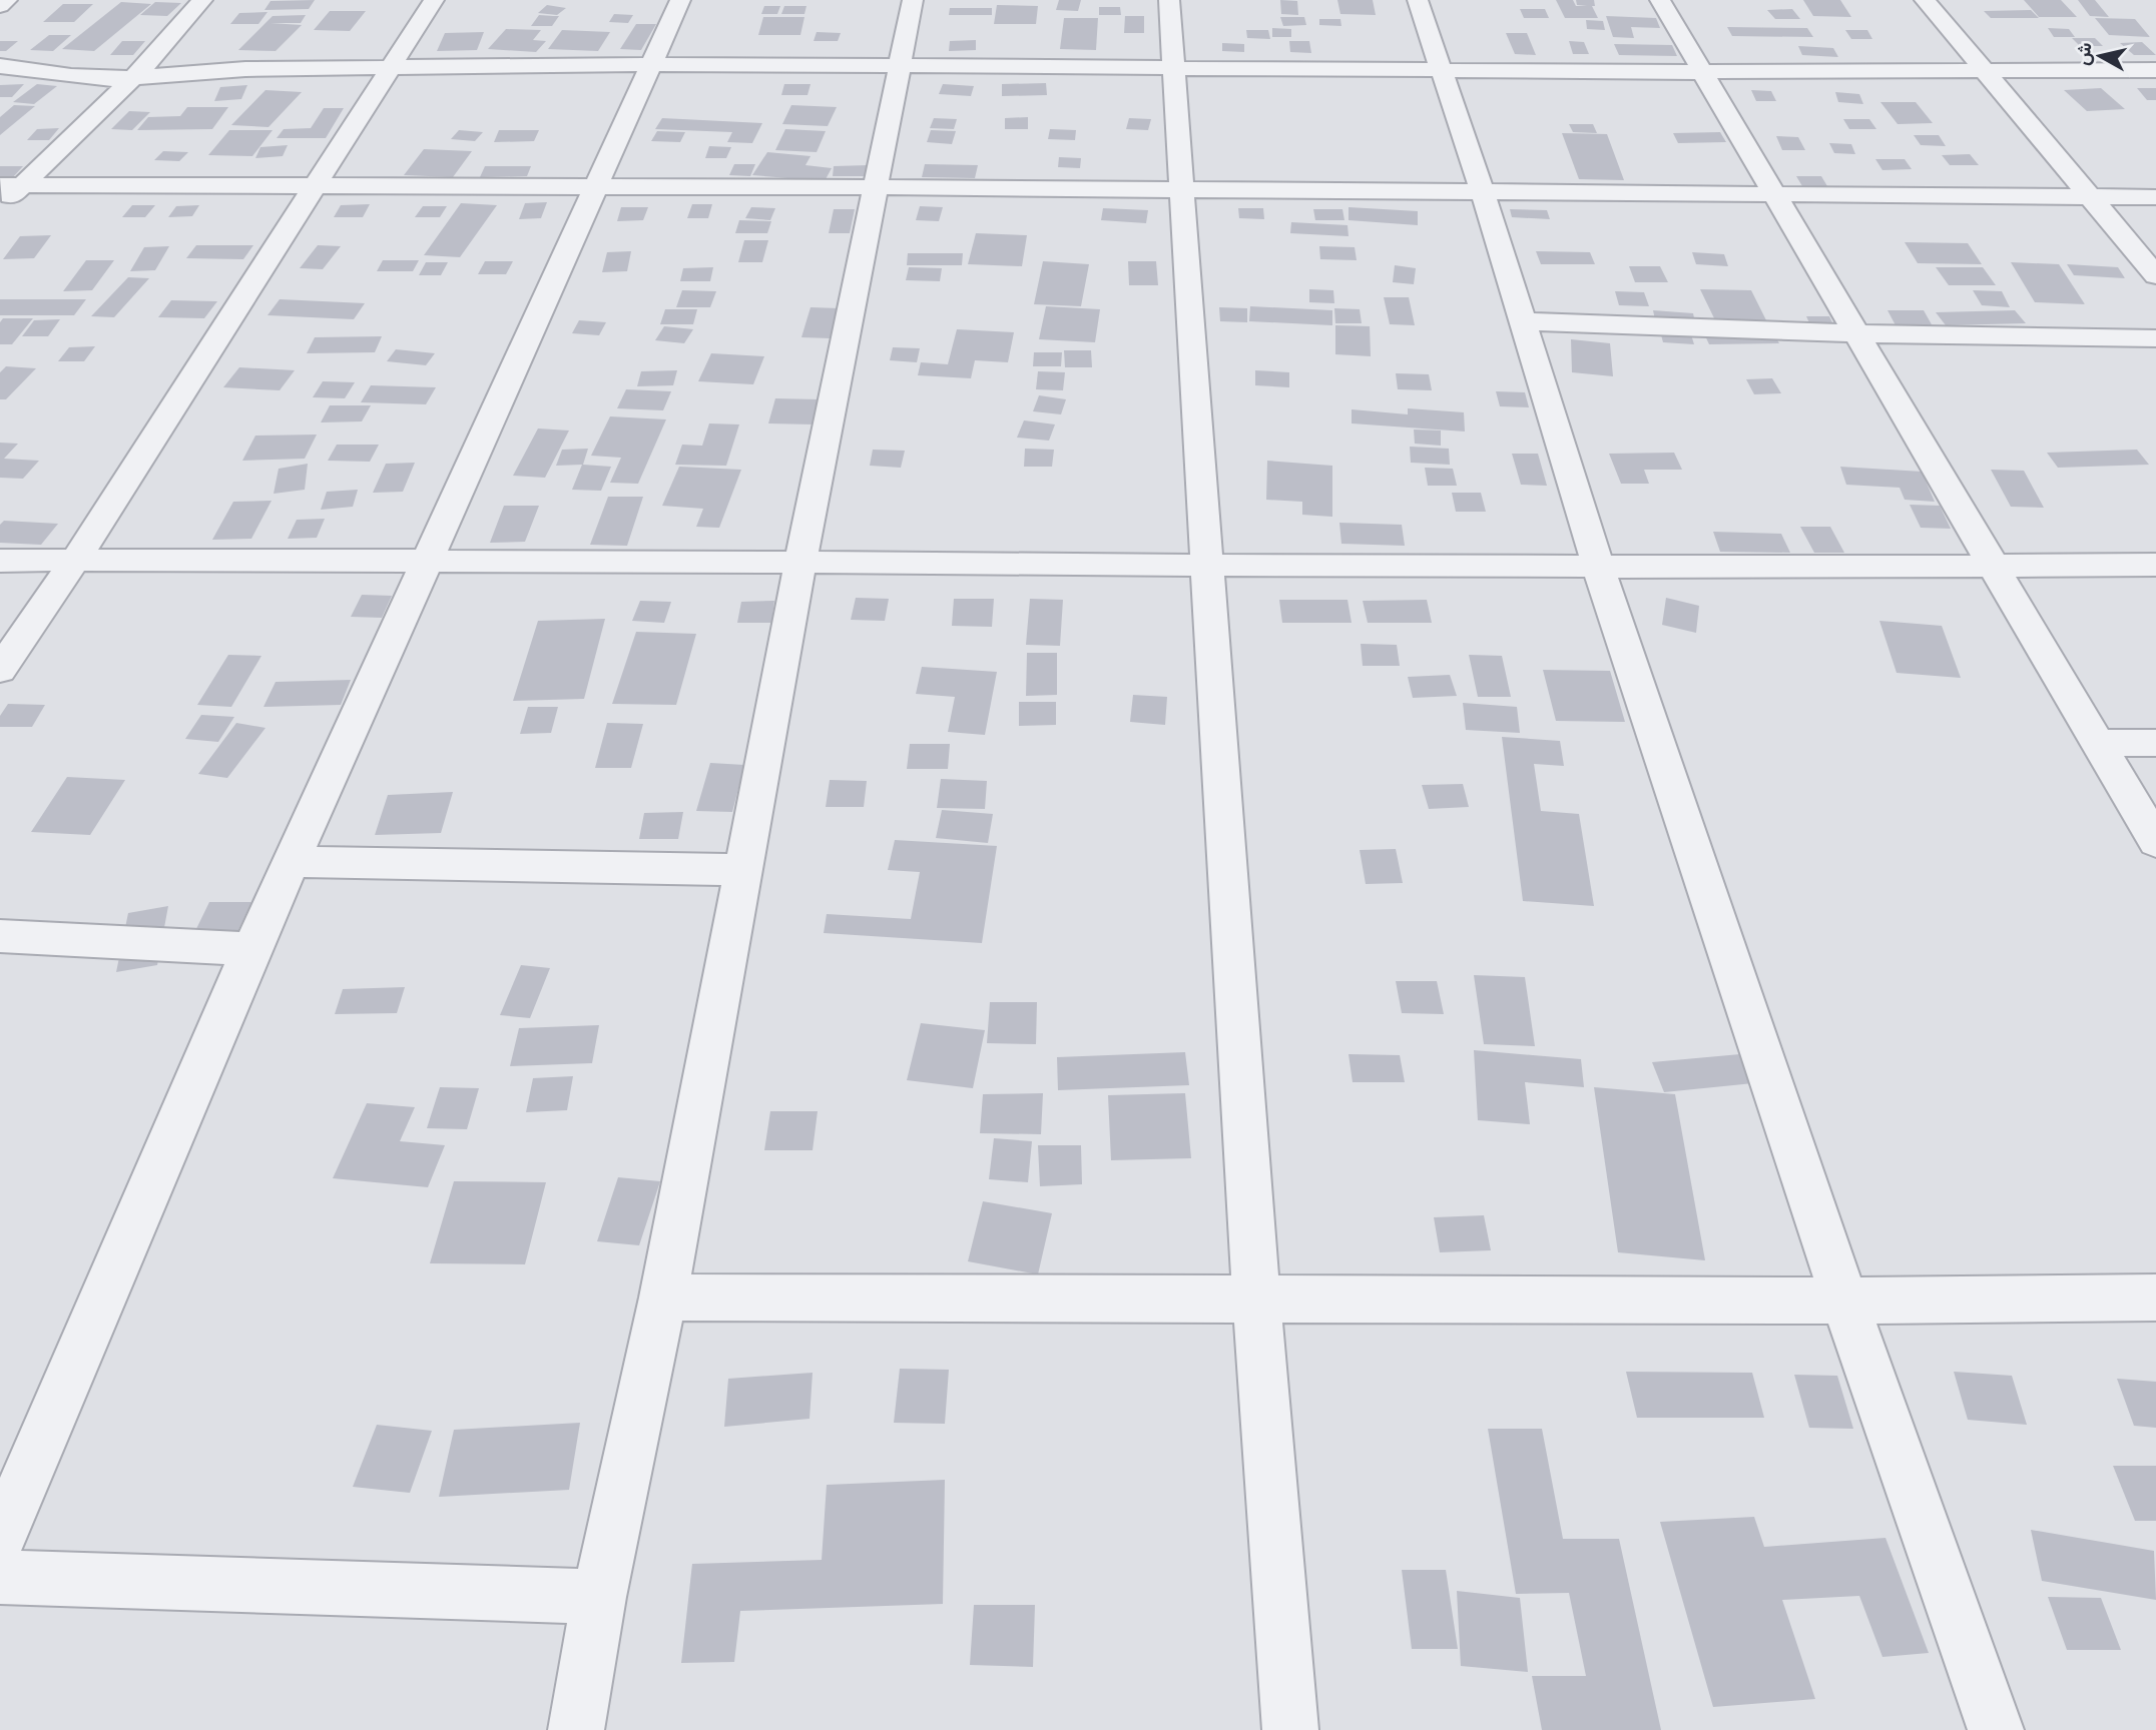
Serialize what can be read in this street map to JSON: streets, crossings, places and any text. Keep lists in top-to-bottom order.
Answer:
{
  "north": "left"
}
